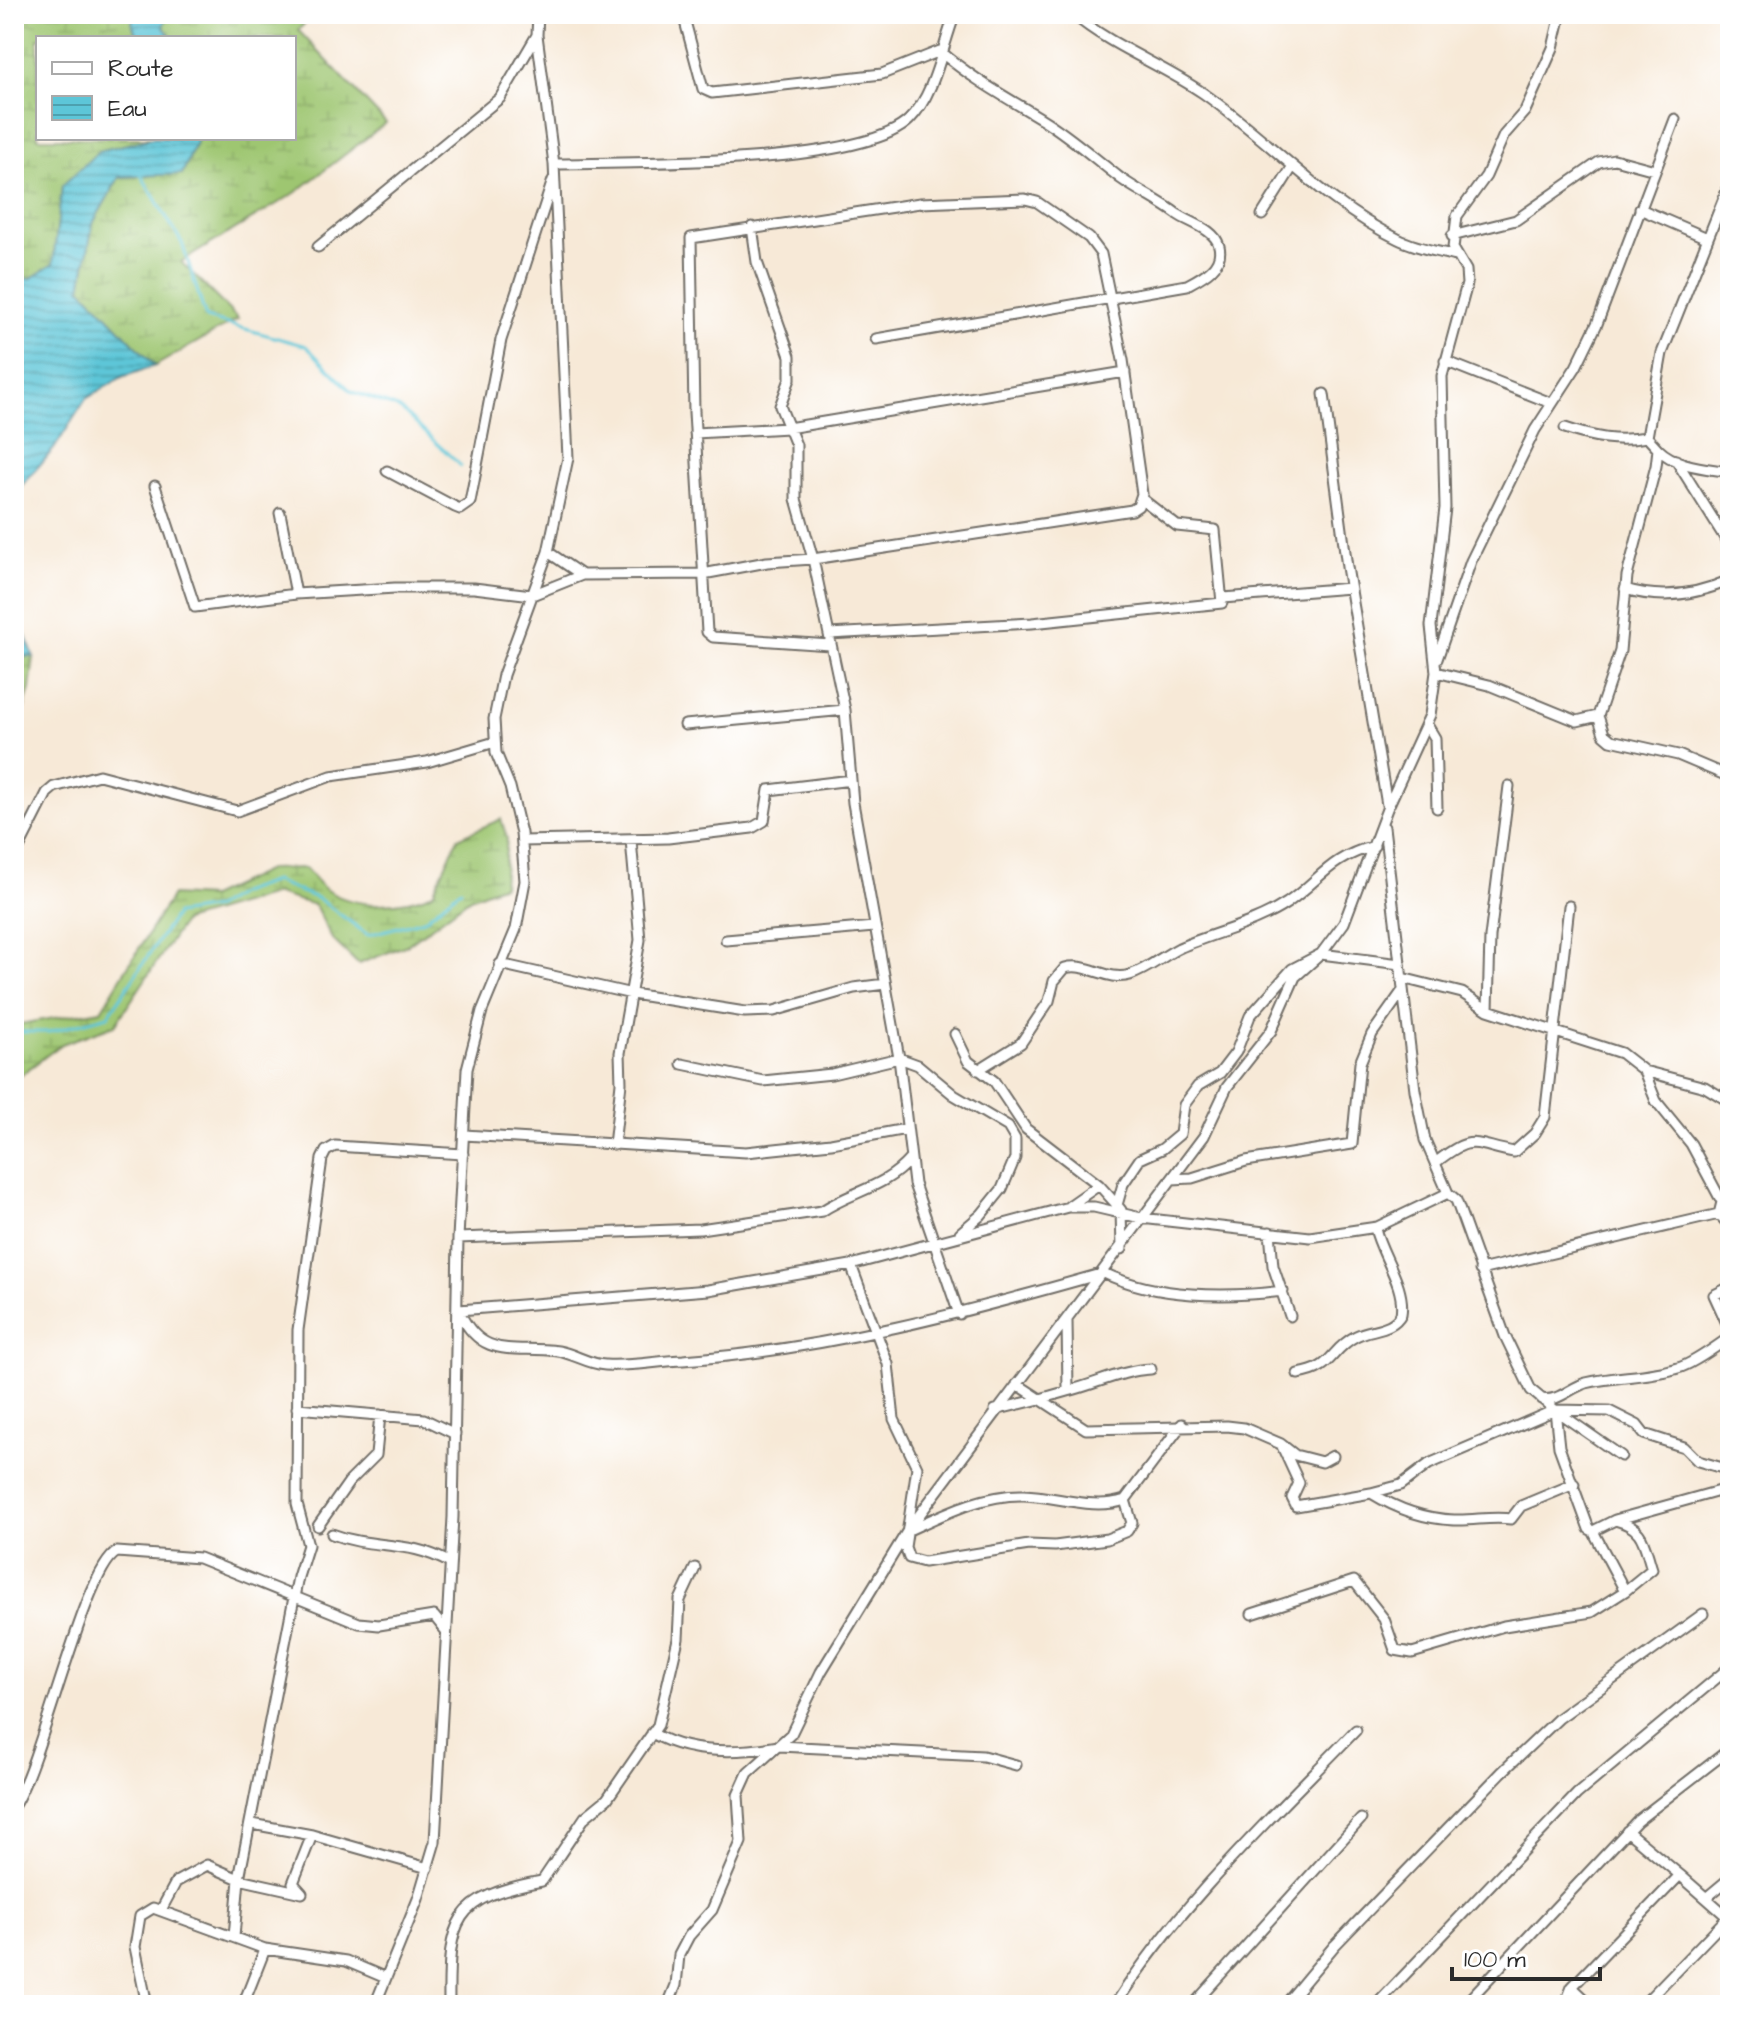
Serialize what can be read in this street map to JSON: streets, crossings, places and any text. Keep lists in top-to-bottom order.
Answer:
{
  "legend": ["Route", "Eau"],
  "scale_bar": "100 m"
}
